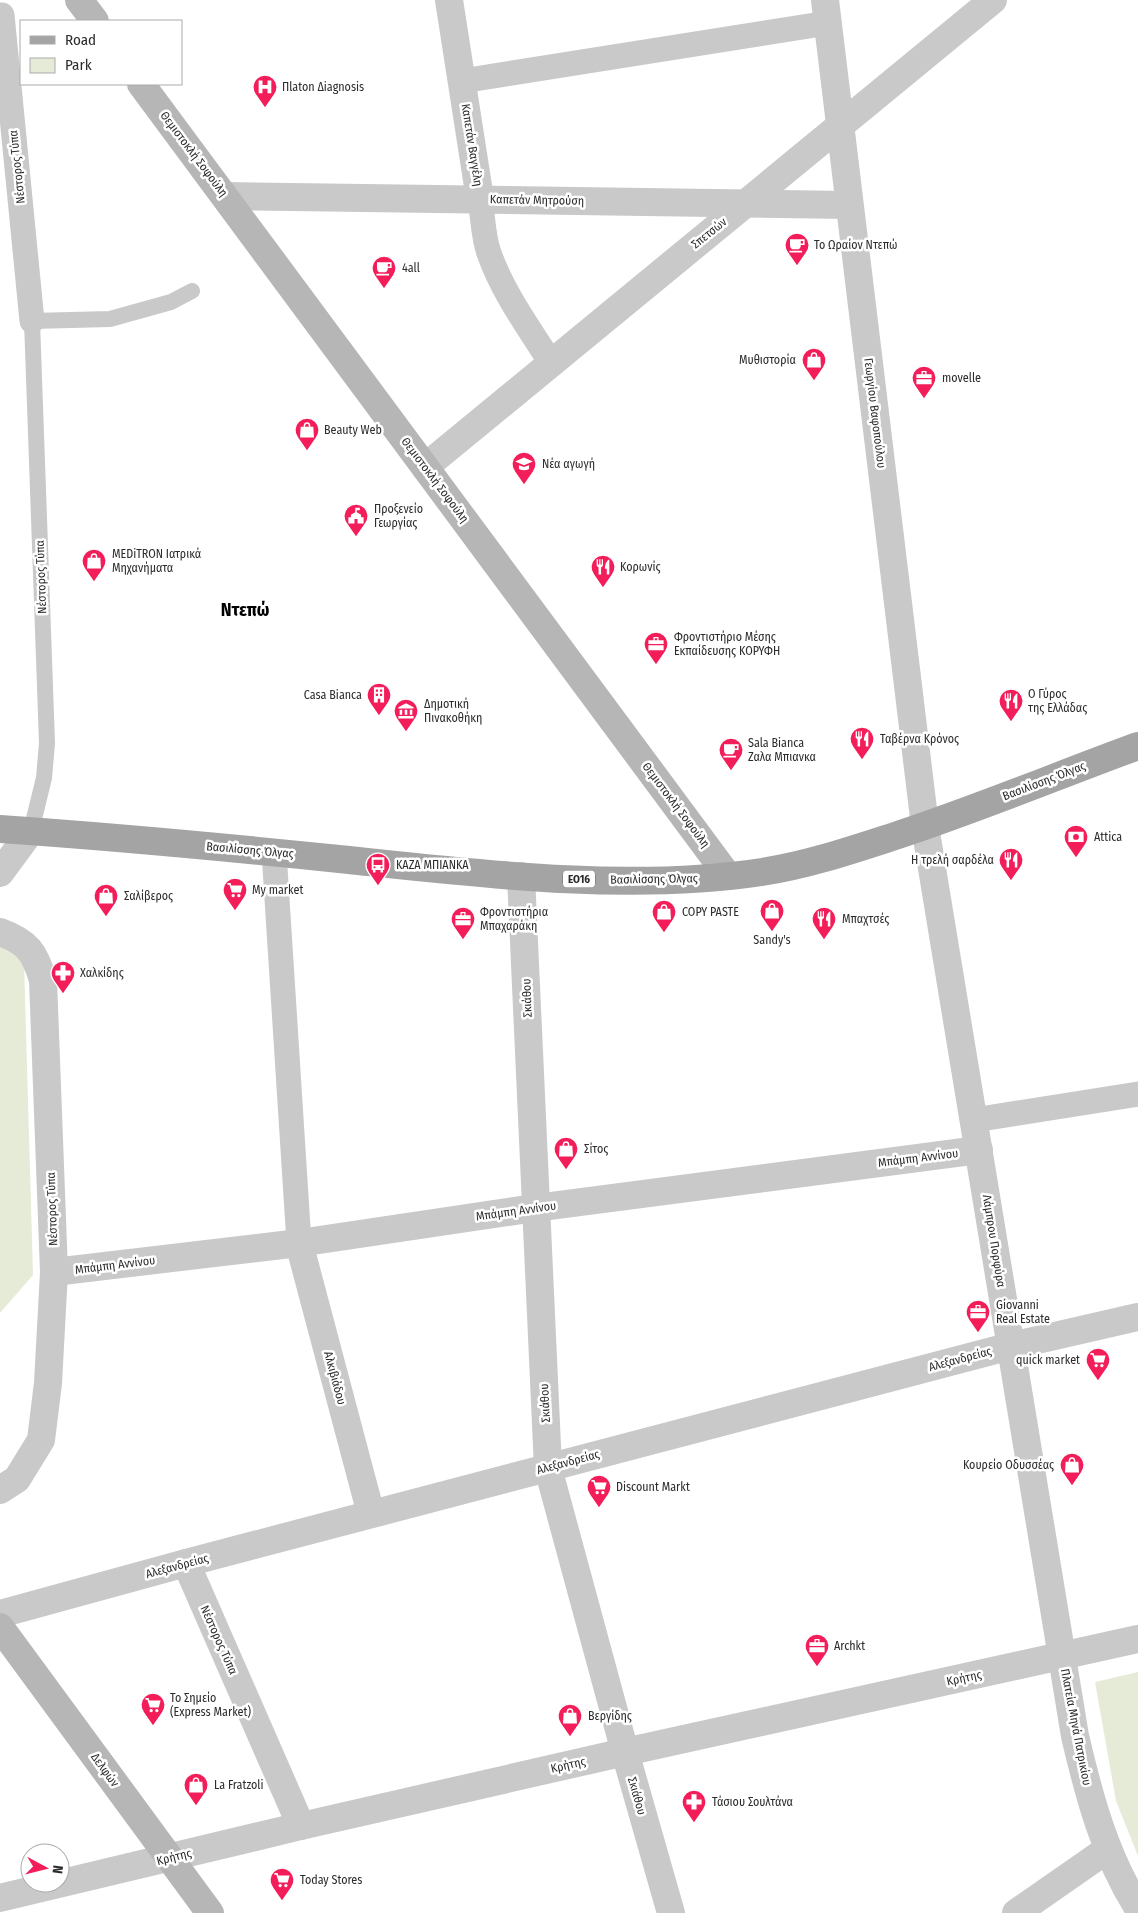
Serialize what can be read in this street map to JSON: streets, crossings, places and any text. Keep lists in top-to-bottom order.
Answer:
{
  "streets": {
    "main road": [
      "Θεμιστοκλή Σοφούλη",
      "Βασιλίσσης Όλγας",
      "ΕΟ16",
      "Δελφών"
    ],
    "street": [
      "Καπετάν Βαγγέλη",
      "Νέστορος Τύπα",
      "Καπετάν Μητρούση",
      "Σπετσών",
      "Γεωργίου Βαφοπούλου",
      "Σκιάθου",
      "Μπάμπη Αννίνου",
      "Λάμπρου Πορφύρα",
      "Αλεξανδρείας",
      "Αλκιβιάδου",
      "Κρήτης",
      "Πλατεία Μηνά Πατρικίου"
    ]
  },
  "crossings": [
    ["Καπετάν Βαγγέλη", "Καπετάν Μητρούση"],
    ["Καπετάν Βαγγέλη", "Σπετσών"],
    ["Θεμιστοκλή Σοφούλη", "Καπετάν Μητρούση"],
    ["Θεμιστοκλή Σοφούλη", "Σπετσών"],
    ["Θεμιστοκλή Σοφούλη", "Βασιλίσσης Όλγας"],
    ["Νέστορος Τύπα", "Βασιλίσσης Όλγας"],
    ["Νέστορος Τύπα", "Μπάμπη Αννίνου"],
    ["Νέστορος Τύπα", "Αλεξανδρείας"],
    ["Νέστορος Τύπα", "Κρήτης"],
    ["Καπετάν Μητρούση", "Σπετσών"],
    ["Καπετάν Μητρούση", "Γεωργίου Βαφοπούλου"],
    ["Σπετσών", "Γεωργίου Βαφοπούλου"],
    ["Γεωργίου Βαφοπούλου", "Βασιλίσσης Όλγας"],
    ["Γεωργίου Βαφοπούλου", "Λάμπρου Πορφύρα"],
    ["Βασιλίσσης Όλγας", "Σκιάθου"],
    ["Βασιλίσσης Όλγας", "Λάμπρου Πορφύρα"],
    ["Σκιάθου", "Μπάμπη Αννίνου"],
    ["Σκιάθου", "Αλεξανδρείας"],
    ["Σκιάθου", "Κρήτης"],
    ["Μπάμπη Αννίνου", "Λάμπρου Πορφύρα"],
    ["Μπάμπη Αννίνου", "Αλκιβιάδου"],
    ["Λάμπρου Πορφύρα", "Αλεξανδρείας"],
    ["Λάμπρου Πορφύρα", "Κρήτης"],
    ["Λάμπρου Πορφύρα", "Πλατεία Μηνά Πατρικίου"],
    ["Αλεξανδρείας", "Αλκιβιάδου"],
    ["Κρήτης", "Πλατεία Μηνά Πατρικίου"],
    ["Κρήτης", "Δελφών"]
  ],
  "districts": ["Ντεπώ"],
  "places": {
    "hospital": ["Πlaton Δiagnosis"],
    "cafe": ["Το Ωραίον Ντεπώ", "4all", "Sala Bianca Ζαλα Μπιανκα"],
    "shop": [
      "Μυθιστορία",
      "Beauty Web",
      "MEDiTRON Ιατρικά Μηχανήματα",
      "Σαλίβερος",
      "Sandy's",
      "COPY PASTE",
      "Σίτος",
      "Κουρείο Οδυσσέας",
      "Βεργίδης",
      "La Fratzoli"
    ],
    "office": [
      "movelle",
      "Φροντιστήριο Μέσης Εκπαίδευσης ΚΟΡΥΦΗ",
      "Φροντιστήρια Μπαχαράκη",
      "Giovanni Real Estate",
      "Archkt"
    ],
    "school or university": ["Νέα αγωγή"],
    "public building": ["Προξενείο Γεωργίας"],
    "restaurant": [
      "Κορωνίς",
      "Ο Γύρος της Ελλάδας",
      "Ταβέρνα Κρόνος",
      "Η τρελή σαρδέλα",
      "Μπαχτσές"
    ],
    "building": ["Casa Bianca"],
    "museum": ["Δημοτική Πινακοθήκη"],
    "bank": ["Attica"],
    "bus stop": ["ΚΑΖΑ ΜΠΙΑΝΚΑ"],
    "supermarket": [
      "My market",
      "quick market",
      "Discount Markt",
      "Το Σημείο (Express Market)",
      "Today Stores"
    ],
    "pharmacy": ["Χαλκίδης", "Τάσιου Σουλτάνα"]
  },
  "legend": ["Road", "Park"],
  "north": "right"
}
